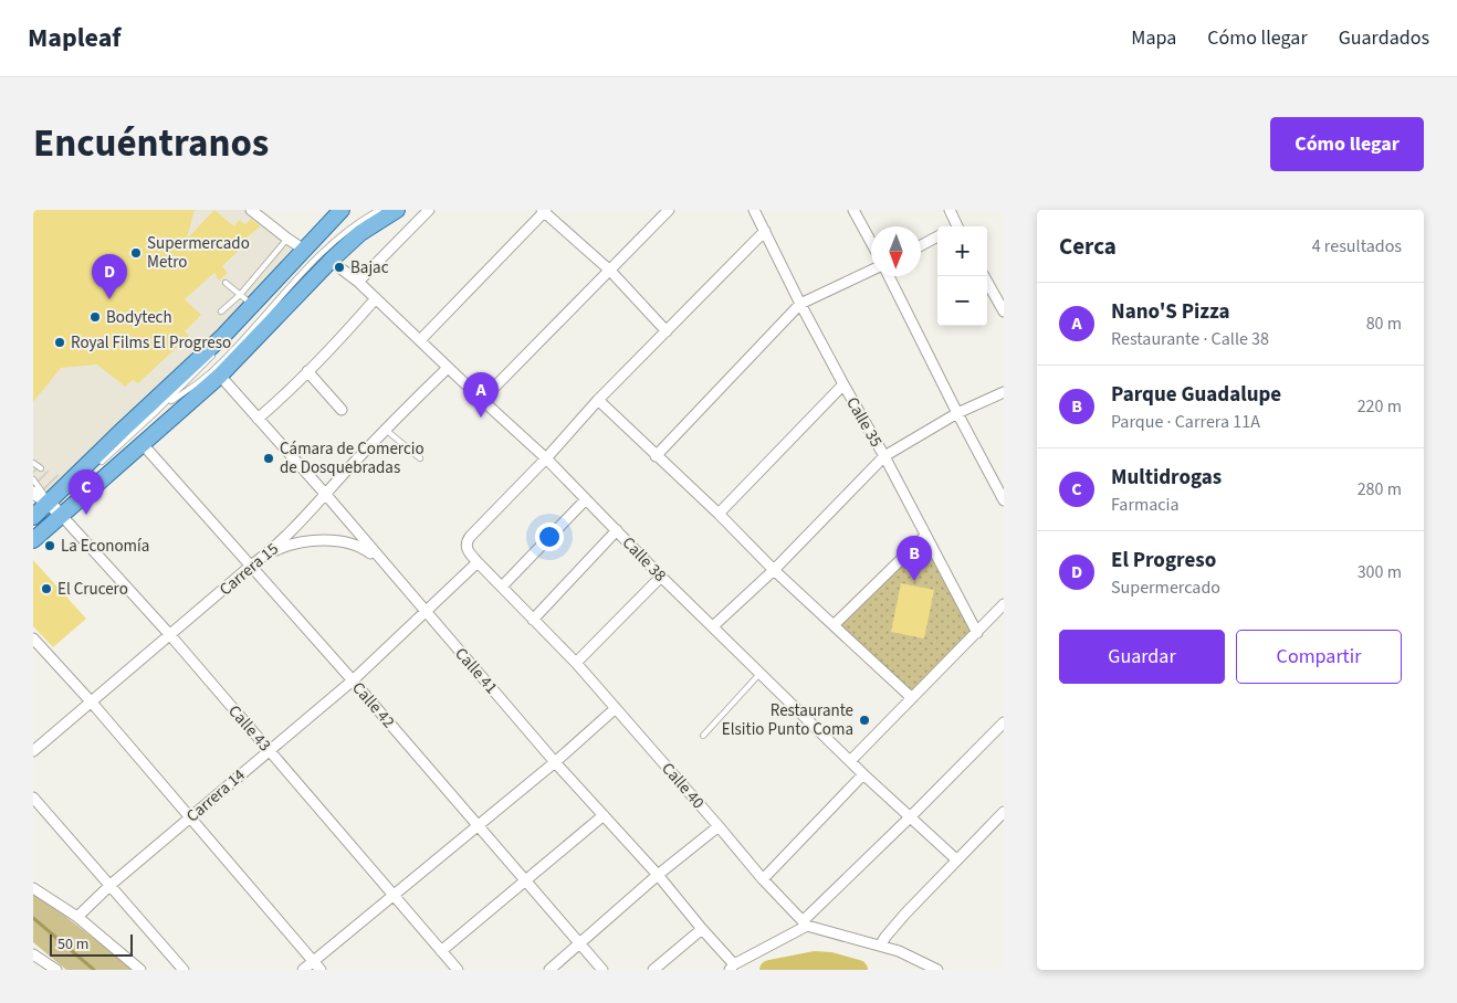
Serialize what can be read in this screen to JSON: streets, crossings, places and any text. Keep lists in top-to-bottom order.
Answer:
{
  "streets": {
    "street": [
      "Calle 35",
      "Calle 38",
      "Carrera 15",
      "Calle 41",
      "Calle 42",
      "Calle 43",
      "Calle 40",
      "Carrera 14"
    ]
  },
  "crossings": [
    ["Calle 38", "Carrera 15"],
    ["Calle 38", "Calle 40"],
    ["Carrera 15", "Calle 41"],
    ["Carrera 15", "Calle 42"],
    ["Carrera 15", "Calle 43"],
    ["Calle 41", "Carrera 14"],
    ["Calle 42", "Carrera 14"],
    ["Calle 43", "Carrera 14"],
    ["Calle 40", "Carrera 14"]
  ],
  "places": [
    "Supermercado Metro",
    "Bajac",
    "Bodytech",
    "Royal Films El Progreso",
    "Cámara de Comercio de Dosquebradas",
    "La Economía",
    "El Crucero",
    "Restaurante Elsitio Punto Coma"
  ],
  "scale_bar": "50 m",
  "north": "bottom",
  "page": {
    "header": "Mapleaf",
    "nav": ["Mapa", "Cómo llegar", "Guardados"],
    "title": "Encuéntranos",
    "buttons": [
      "Cómo llegar",
      ["Guardar", "Compartir"]
    ],
    "heading": ["Cerca", "4 resultados"],
    "map_buttons": ["+", "−"],
    "pins": [
      "D",
      "A",
      "C",
      "B"
    ],
    "list": [
      {
        "mark": "A",
        "name": "Nano'S Pizza",
        "note": "Restaurante · Calle 38",
        "value": "80 m"
      },
      {
        "mark": "B",
        "name": "Parque Guadalupe",
        "note": "Parque · Carrera 11A",
        "value": "220 m"
      },
      {
        "mark": "C",
        "name": "Multidrogas",
        "note": "Farmacia",
        "value": "280 m"
      },
      {
        "mark": "D",
        "name": "El Progreso",
        "note": "Supermercado",
        "value": "300 m"
      }
    ],
    "scale": "50 m"
  }
}
